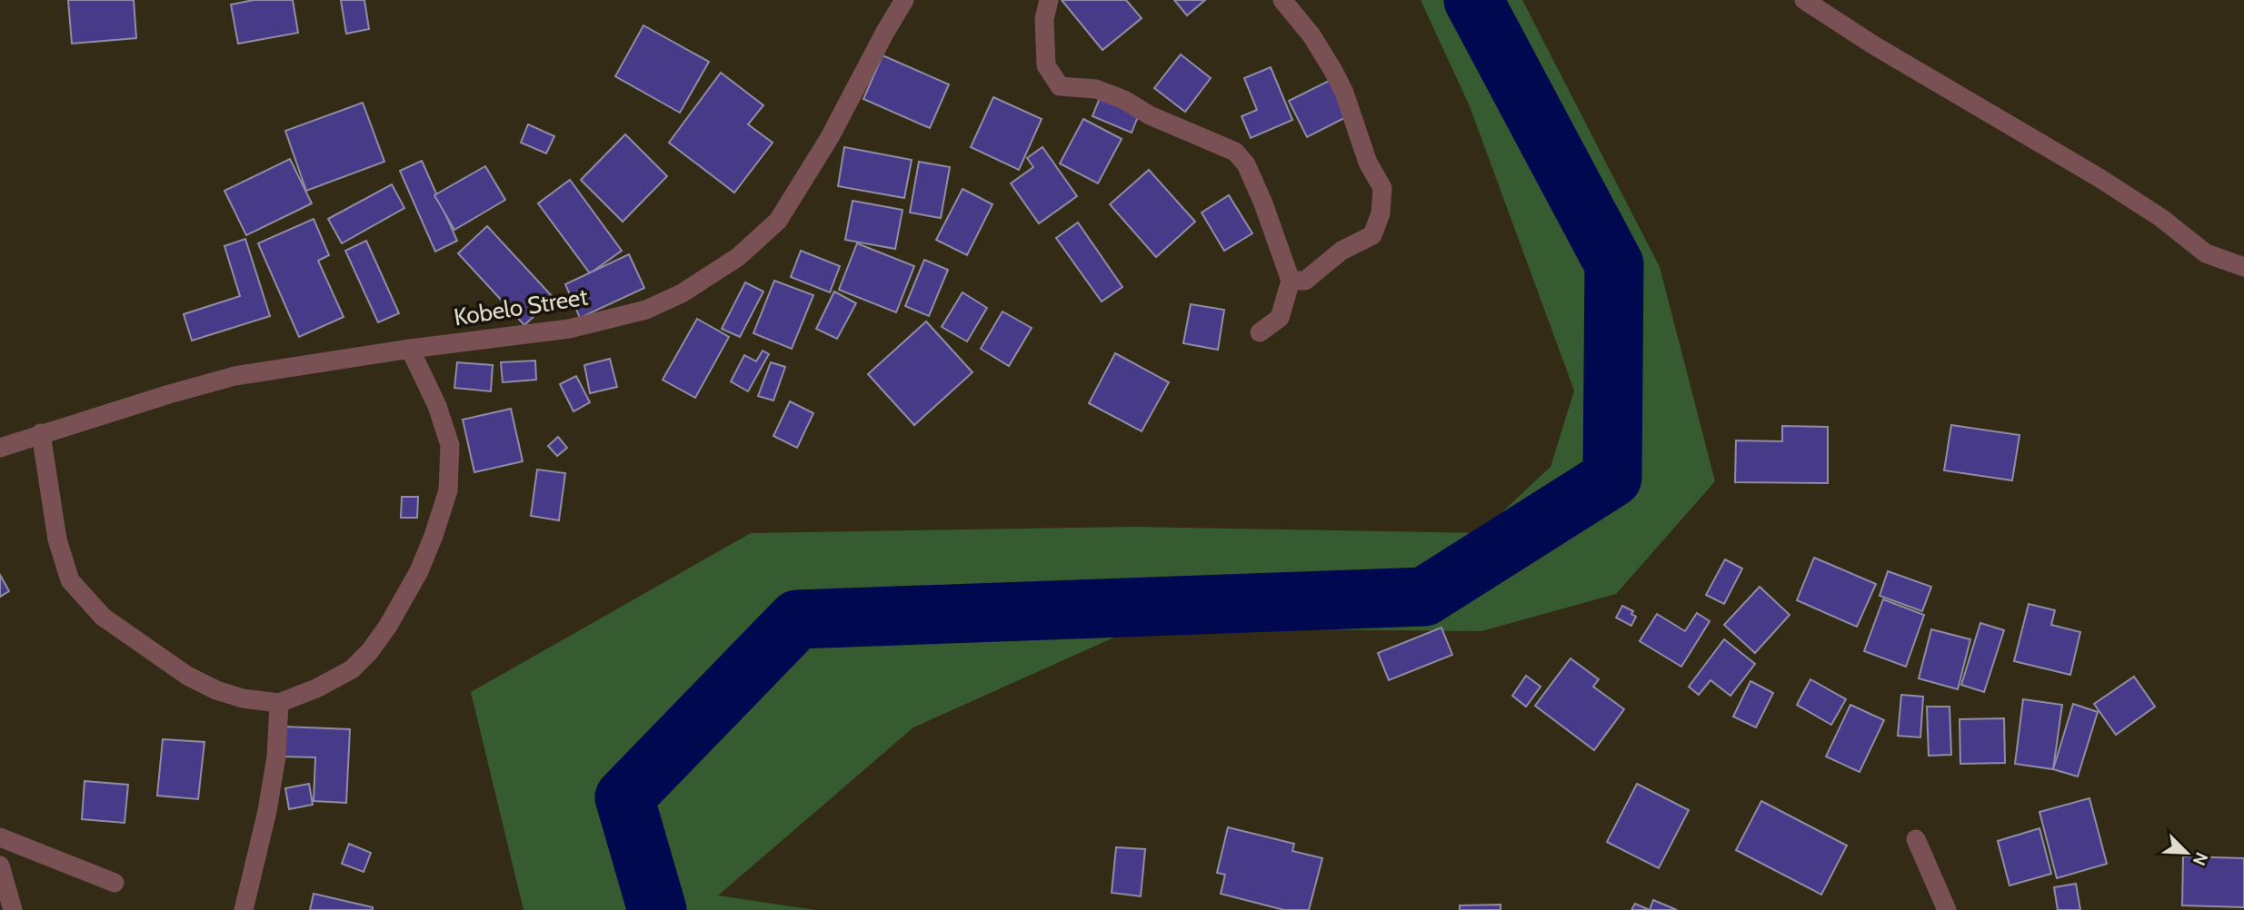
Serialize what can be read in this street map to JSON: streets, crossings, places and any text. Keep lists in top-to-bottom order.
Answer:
{
  "streets": {
    "street": ["Kobelo Street"]
  },
  "north": "bottom right"
}
